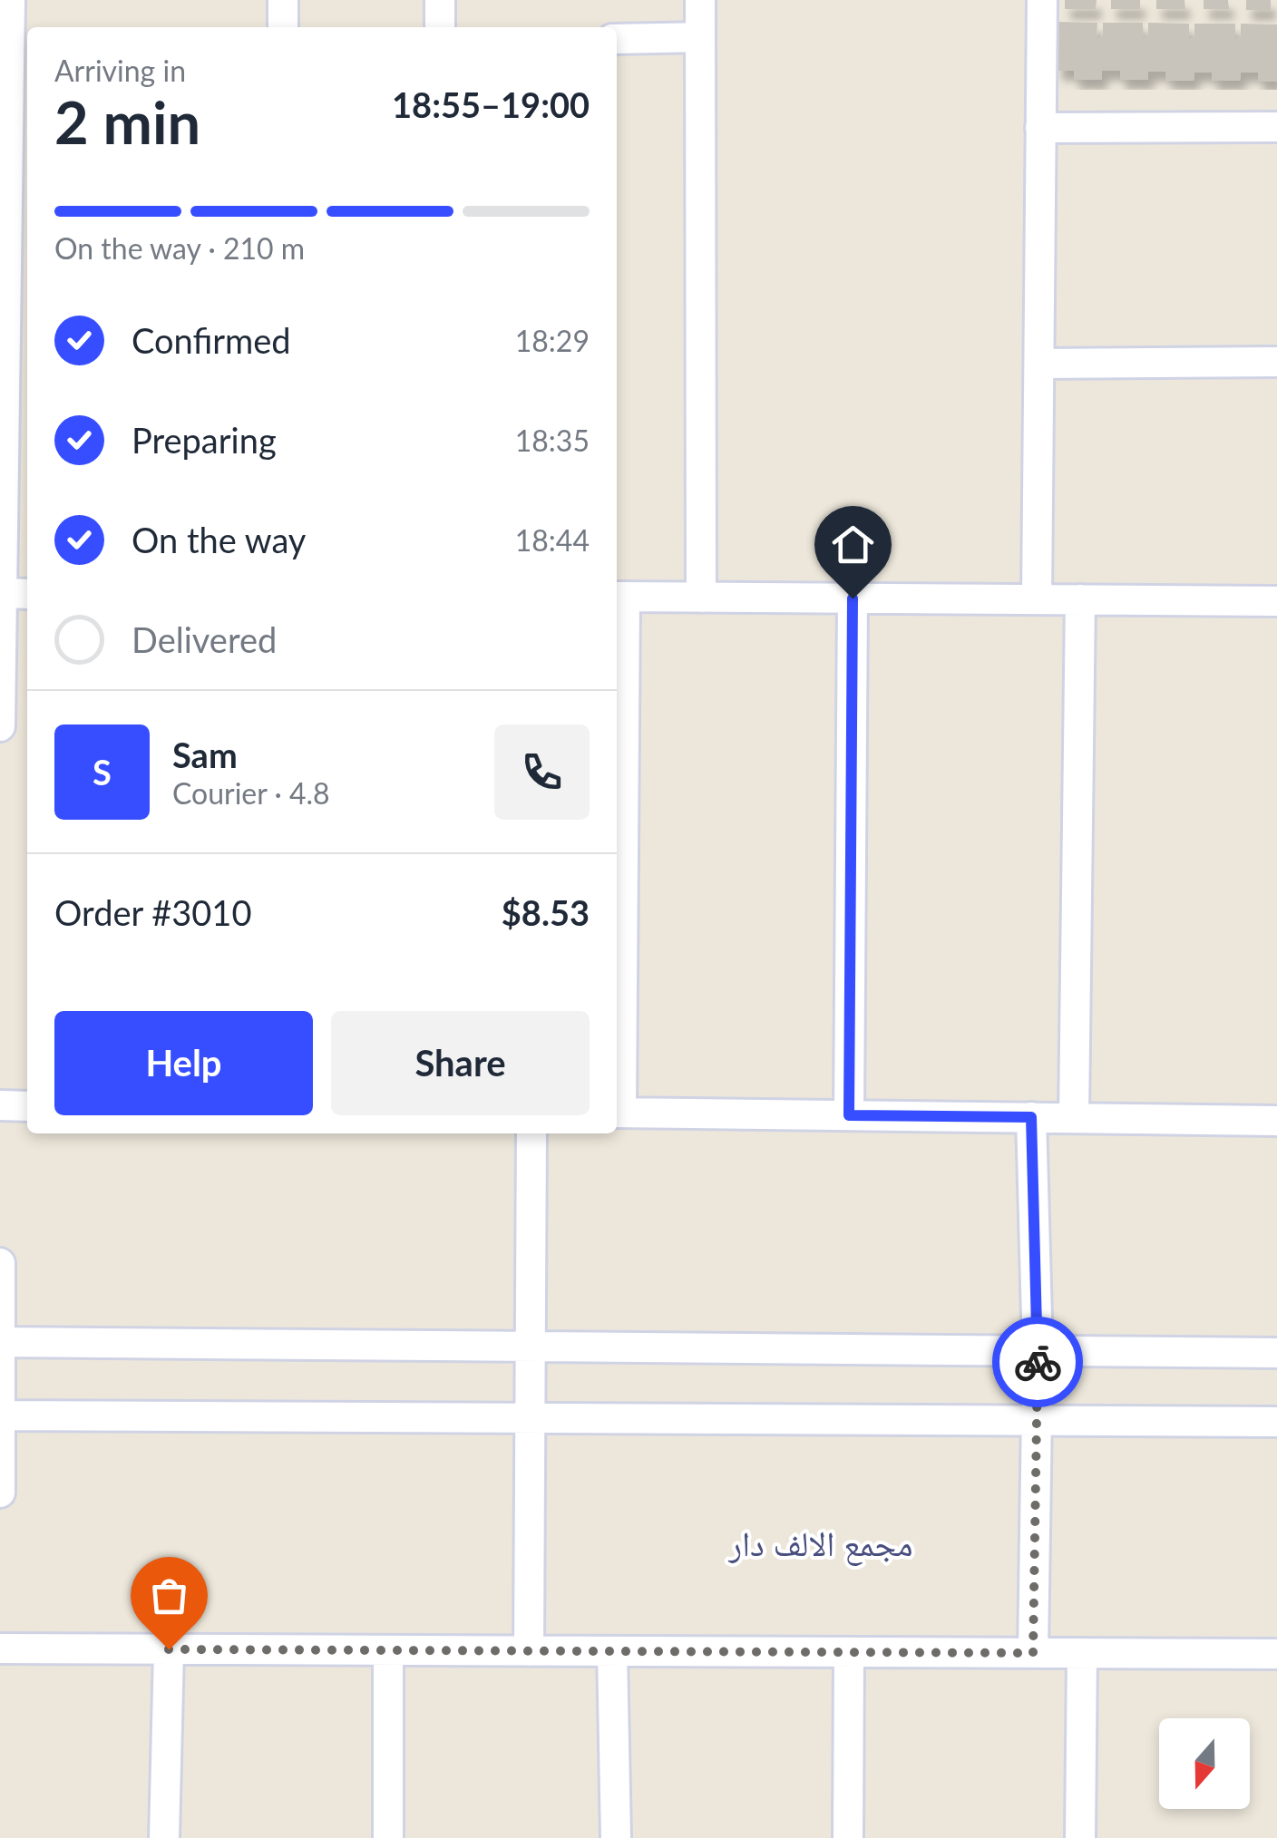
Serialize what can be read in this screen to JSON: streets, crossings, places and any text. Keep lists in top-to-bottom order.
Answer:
{
  "districts": ["مجمع الالف دار"],
  "north": "bottom",
  "page": {
    "heading": ["2 min", "Arriving in", "18:55–19:00"],
    "panel": [
      "Sam",
      "Courier · 4.8",
      "Order #3010",
      "$8.53"
    ],
    "bar": "On the way · 210 m",
    "list": [
      ["Confirmed", "18:29"],
      ["Preparing", "18:35"],
      ["On the way", "18:44"],
      "Delivered"
    ],
    "round": "S",
    "buttons": ["Help", "Share"]
  }
}
